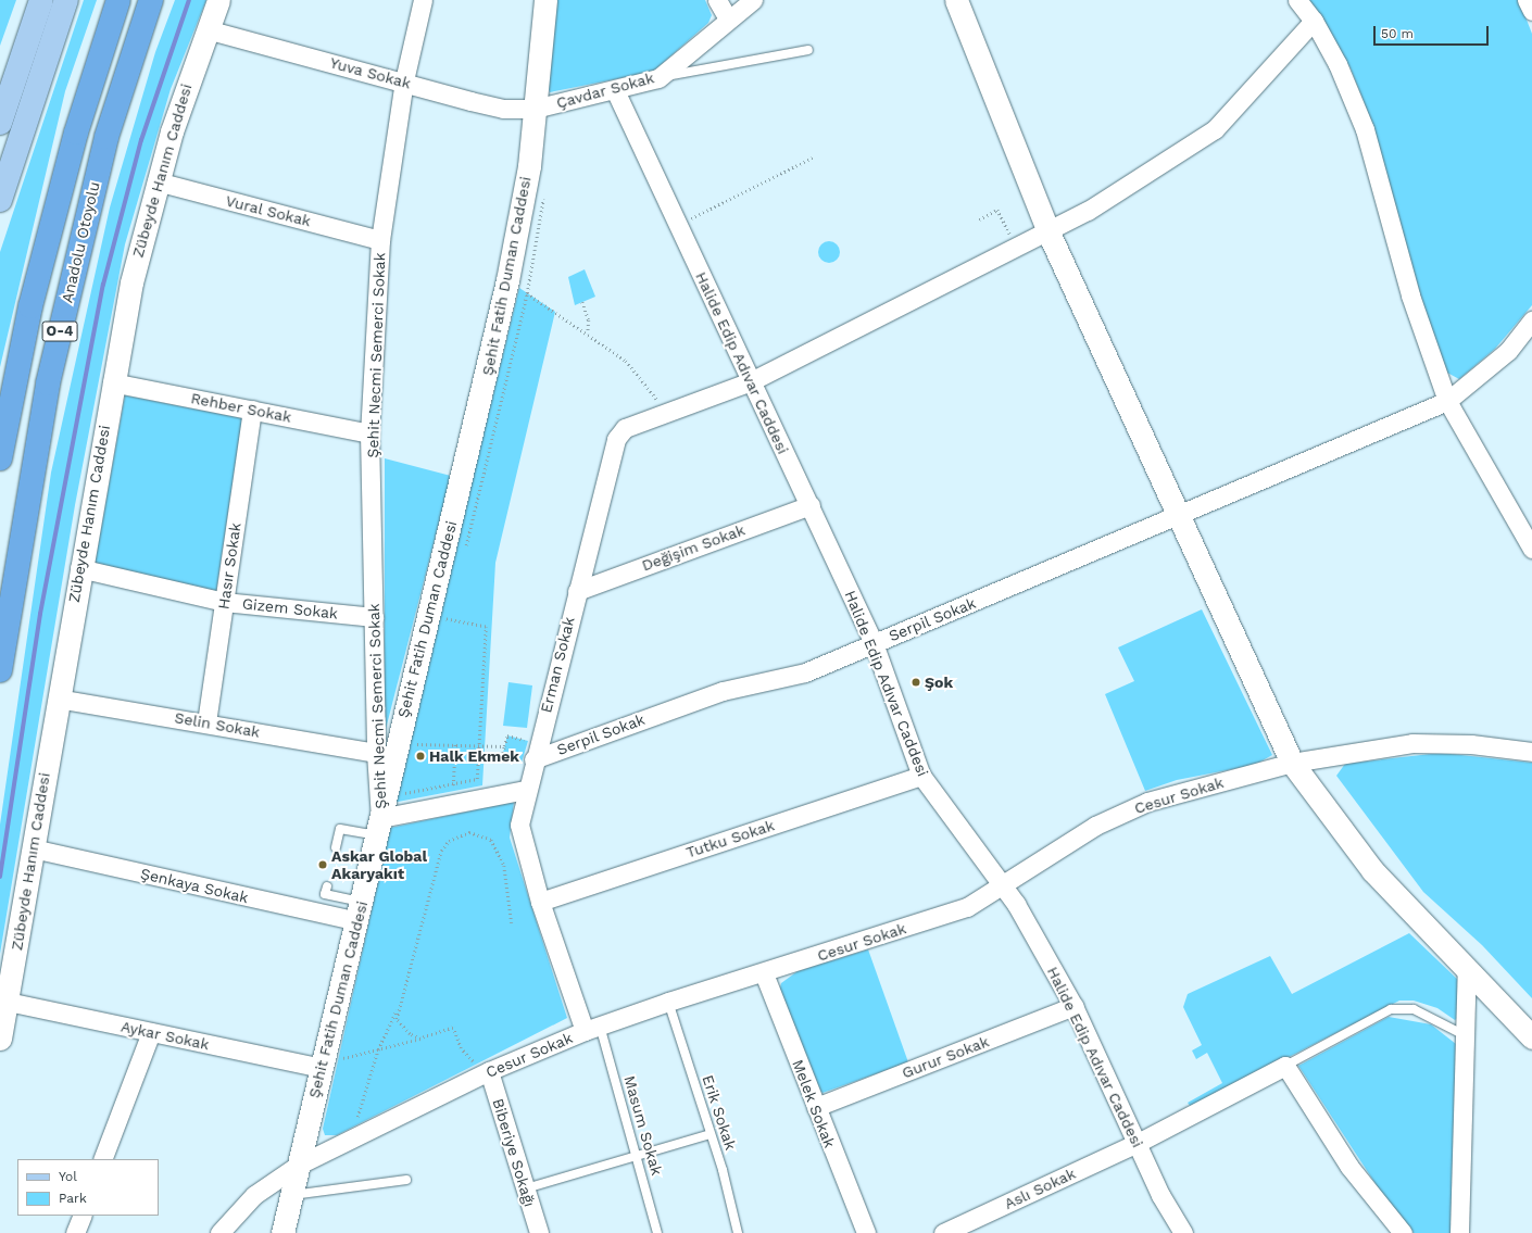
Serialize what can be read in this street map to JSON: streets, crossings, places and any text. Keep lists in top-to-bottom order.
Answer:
{
  "streets": {
    "highway": ["Anadolu Otoyolu", "O-4"],
    "street": [
      "Yuva Sokak",
      "Çavdar Sokak",
      "Zübeyde Hanım Caddesi",
      "Vural Sokak",
      "Şehit Fatih Duman Caddesi",
      "Şehit Necmi Semerci Sokak",
      "Halide Edip Adıvar Caddesi",
      "Rehber Sokak",
      "Değişim Sokak",
      "Hasır Sokak",
      "Gizem Sokak",
      "Serpil Sokak",
      "Erman Sokak",
      "Selin Sokak",
      "Cesur Sokak",
      "Tutku Sokak",
      "Şenkaya Sokak",
      "Aykar Sokak",
      "Gurur Sokak",
      "Melek Sokak",
      "Biberiye Sokağı",
      "Aslı Sokak"
    ],
    "lane": ["Erik Sokak", "Masum Sokak"]
  },
  "crossings": [
    ["Yuva Sokak", "Çavdar Sokak"],
    ["Yuva Sokak", "Zübeyde Hanım Caddesi"],
    ["Yuva Sokak", "Şehit Fatih Duman Caddesi"],
    ["Yuva Sokak", "Şehit Necmi Semerci Sokak"],
    ["Çavdar Sokak", "Şehit Fatih Duman Caddesi"],
    ["Çavdar Sokak", "Halide Edip Adıvar Caddesi"],
    ["Zübeyde Hanım Caddesi", "Vural Sokak"],
    ["Zübeyde Hanım Caddesi", "Rehber Sokak"],
    ["Zübeyde Hanım Caddesi", "Gizem Sokak"],
    ["Zübeyde Hanım Caddesi", "Selin Sokak"],
    ["Zübeyde Hanım Caddesi", "Şenkaya Sokak"],
    ["Zübeyde Hanım Caddesi", "Aykar Sokak"],
    ["Vural Sokak", "Şehit Necmi Semerci Sokak"],
    ["Şehit Fatih Duman Caddesi", "Şehit Necmi Semerci Sokak"],
    ["Şehit Fatih Duman Caddesi", "Cesur Sokak"],
    ["Şehit Fatih Duman Caddesi", "Şenkaya Sokak"],
    ["Şehit Fatih Duman Caddesi", "Aykar Sokak"],
    ["Şehit Necmi Semerci Sokak", "Rehber Sokak"],
    ["Şehit Necmi Semerci Sokak", "Gizem Sokak"],
    ["Şehit Necmi Semerci Sokak", "Selin Sokak"],
    ["Halide Edip Adıvar Caddesi", "Değişim Sokak"],
    ["Halide Edip Adıvar Caddesi", "Serpil Sokak"],
    ["Halide Edip Adıvar Caddesi", "Erman Sokak"],
    ["Halide Edip Adıvar Caddesi", "Cesur Sokak"],
    ["Halide Edip Adıvar Caddesi", "Tutku Sokak"],
    ["Halide Edip Adıvar Caddesi", "Gurur Sokak"],
    ["Halide Edip Adıvar Caddesi", "Aslı Sokak"],
    ["Rehber Sokak", "Hasır Sokak"],
    ["Değişim Sokak", "Erman Sokak"],
    ["Hasır Sokak", "Gizem Sokak"],
    ["Hasır Sokak", "Selin Sokak"],
    ["Serpil Sokak", "Erman Sokak"],
    ["Erman Sokak", "Cesur Sokak"],
    ["Erman Sokak", "Tutku Sokak"],
    ["Erman Sokak", "Masum Sokak"],
    ["Cesur Sokak", "Melek Sokak"],
    ["Cesur Sokak", "Erik Sokak"],
    ["Cesur Sokak", "Masum Sokak"],
    ["Cesur Sokak", "Biberiye Sokağı"],
    ["Gurur Sokak", "Melek Sokak"]
  ],
  "places": ["Şok", "Halk Ekmek", "Askar Global Akaryakıt"],
  "legend": ["Yol", "Park"],
  "scale_bar": "50 m"
}
